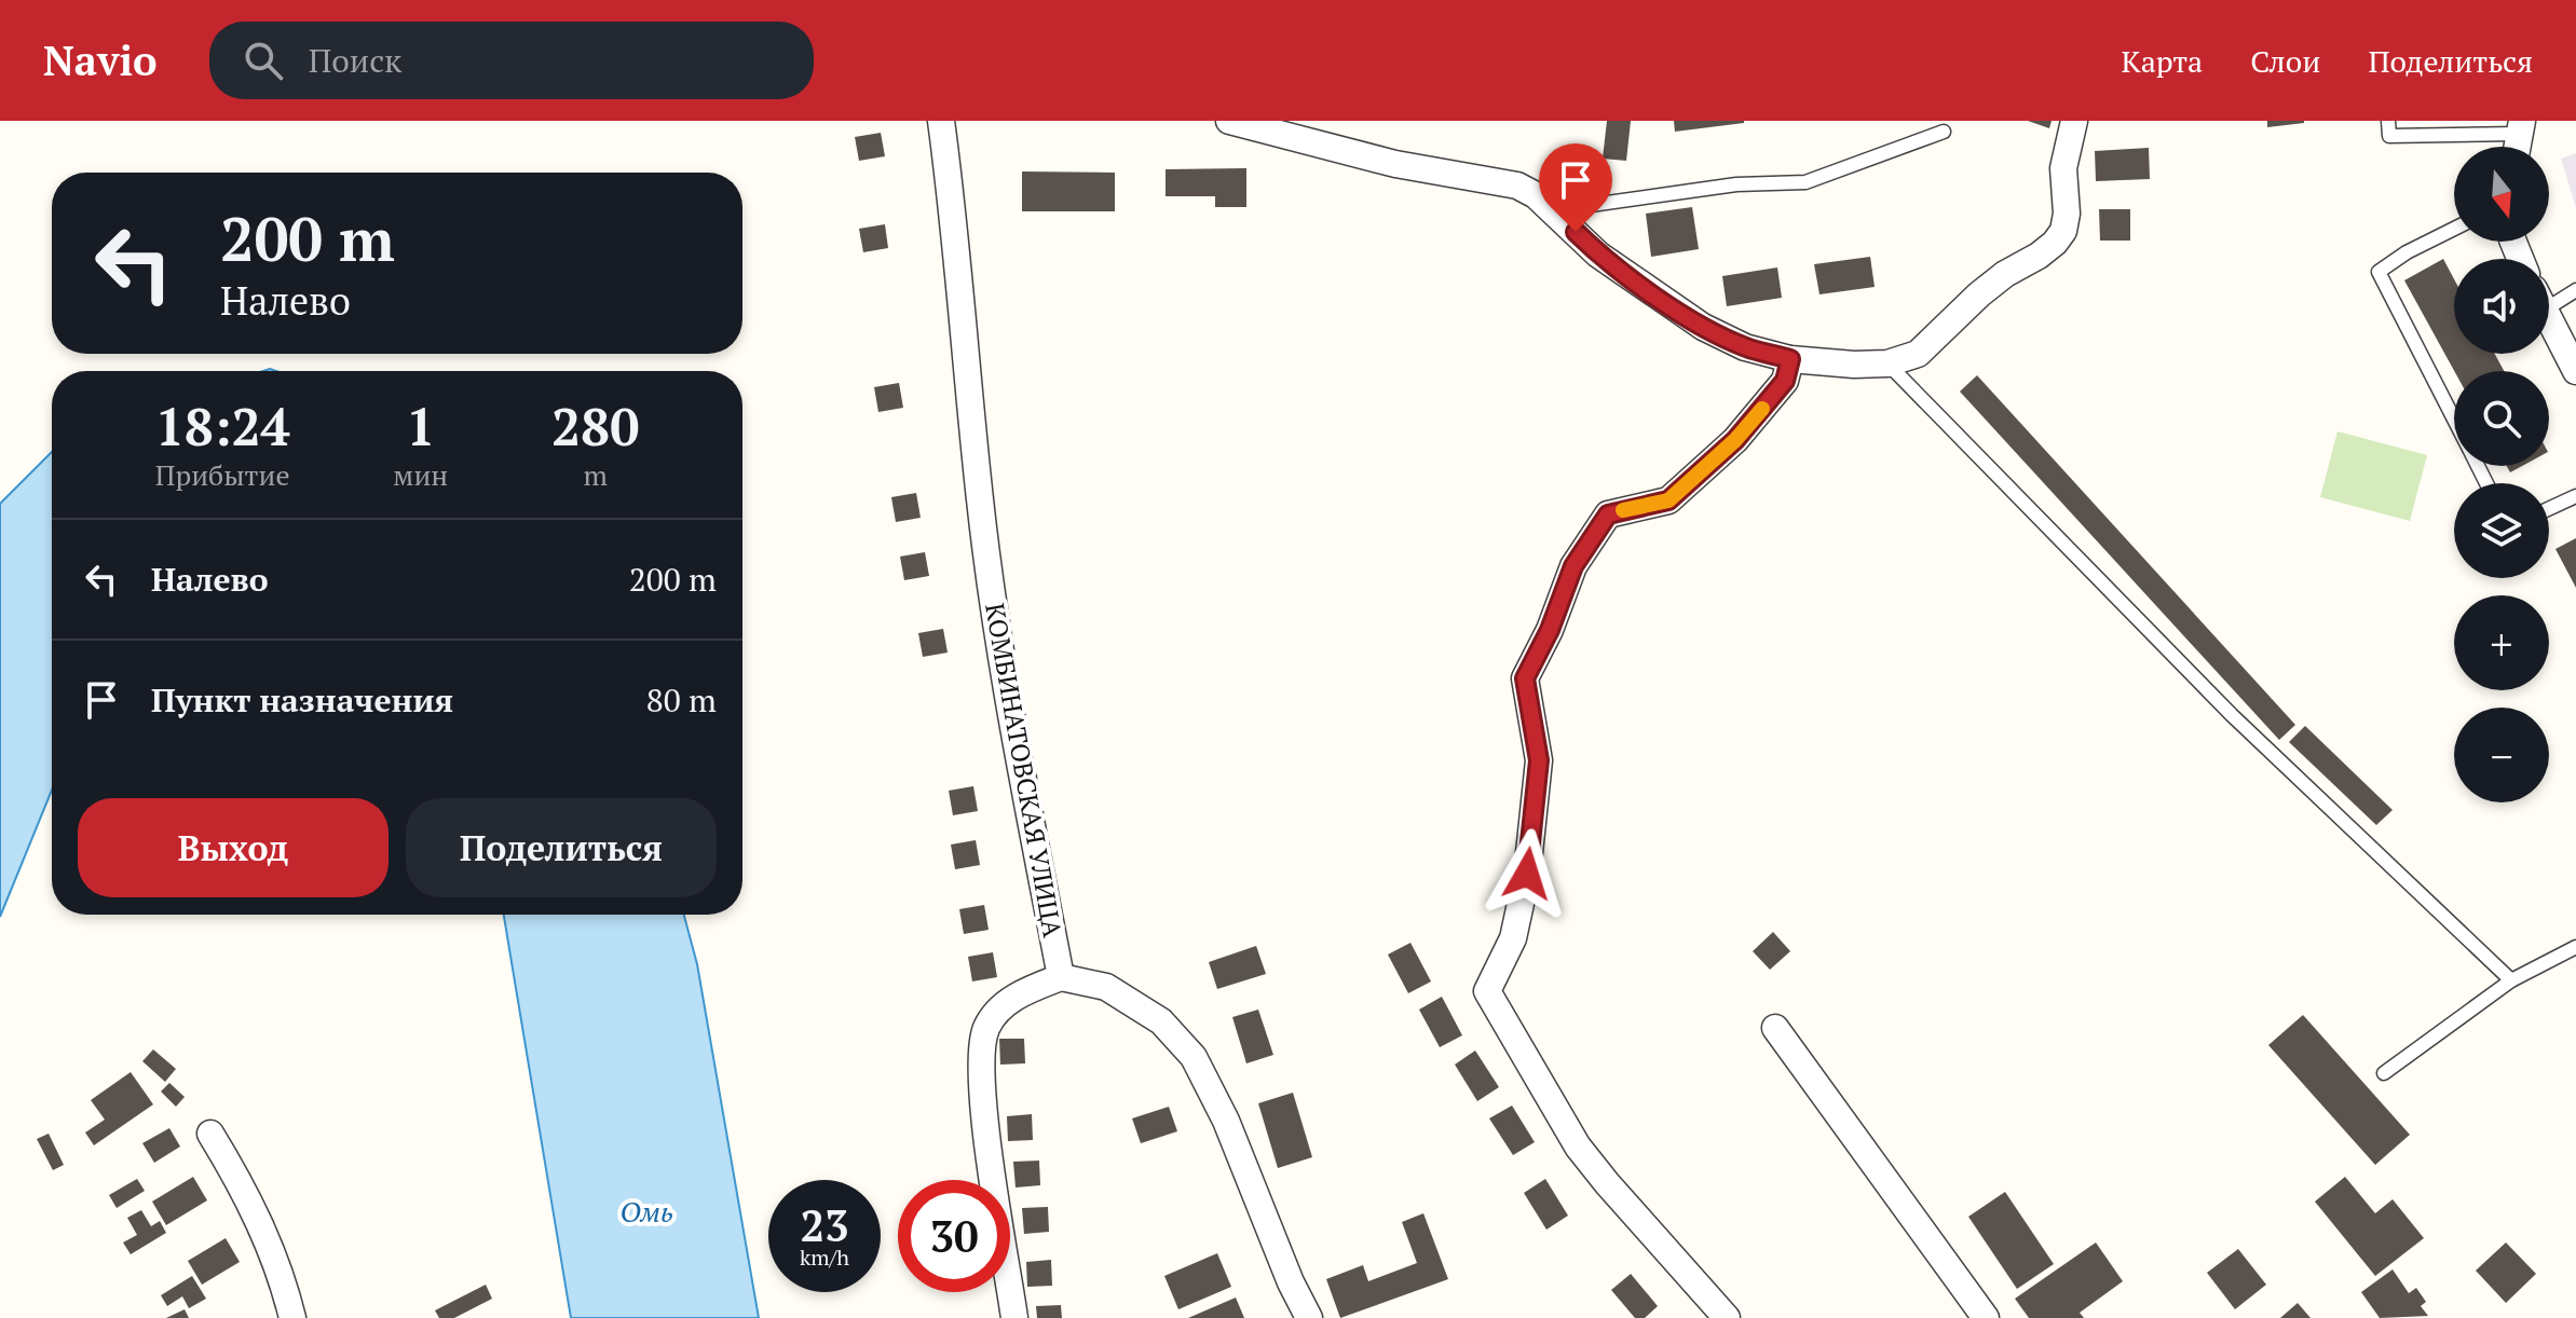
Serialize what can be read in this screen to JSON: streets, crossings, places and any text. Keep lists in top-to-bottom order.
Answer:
{
  "streets": {
    "street": ["КОМБИНАТОВСКАЯ УЛИЦА"]
  },
  "water": ["Омь"],
  "north": "bottom",
  "page": {
    "header": "Navio",
    "search": "Поиск",
    "nav": ["Карта", "Слои", "Поделиться"],
    "map_buttons": ["+", "−"],
    "turn": ["200 m", "Налево"],
    "eta": [
      "18:24",
      "Прибытие",
      "1",
      "мин",
      "280",
      "m"
    ],
    "list": [
      {
        "name": "Налево",
        "value": "200 m"
      },
      {
        "name": "Пункт назначения",
        "value": "80 m"
      }
    ],
    "buttons": ["Выход", "Поделиться"],
    "speed": "23 km/h",
    "limit": "30"
  }
}
